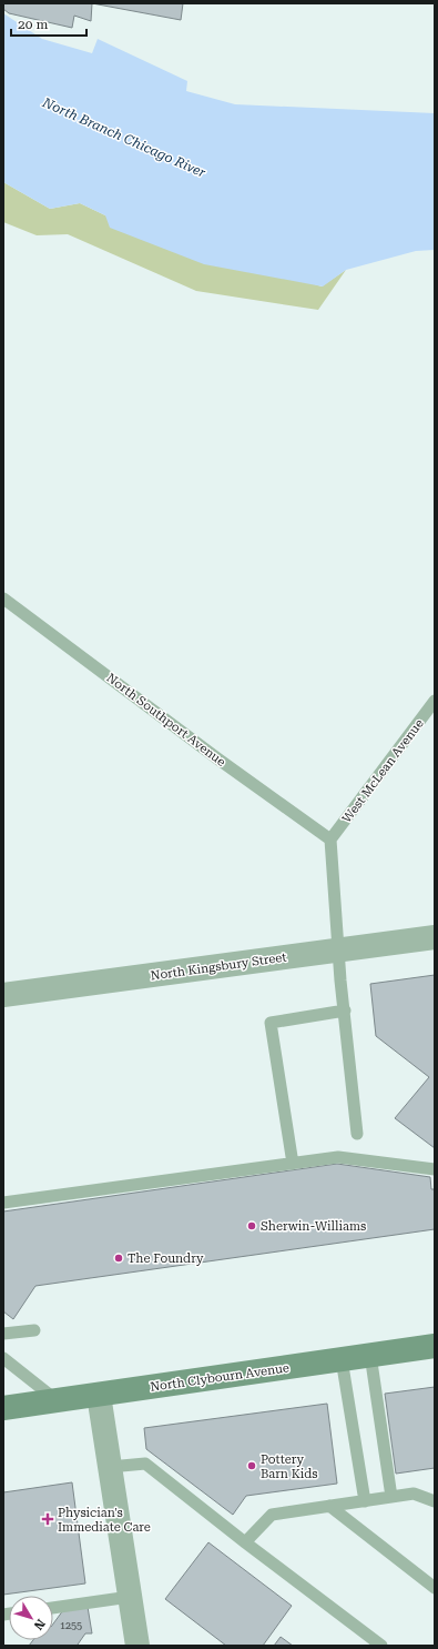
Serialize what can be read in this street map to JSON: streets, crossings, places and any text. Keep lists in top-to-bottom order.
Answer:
{
  "streets": {
    "main road": ["North Clybourn Avenue"],
    "street": ["North Kingsbury Street"],
    "lane": ["North Southport Avenue", "West McLean Avenue"]
  },
  "crossings": [
    ["North Southport Avenue", "West McLean Avenue"]
  ],
  "water": ["North Branch Chicago River"],
  "places": {
    "other": ["Sherwin-Williams", "The Foundry", "Pottery Barn Kids"],
    "health": ["Physician's Immediate Care"]
  },
  "house_numbers": ["1255"],
  "scale_bar": "20 m",
  "north": "bottom right"
}
